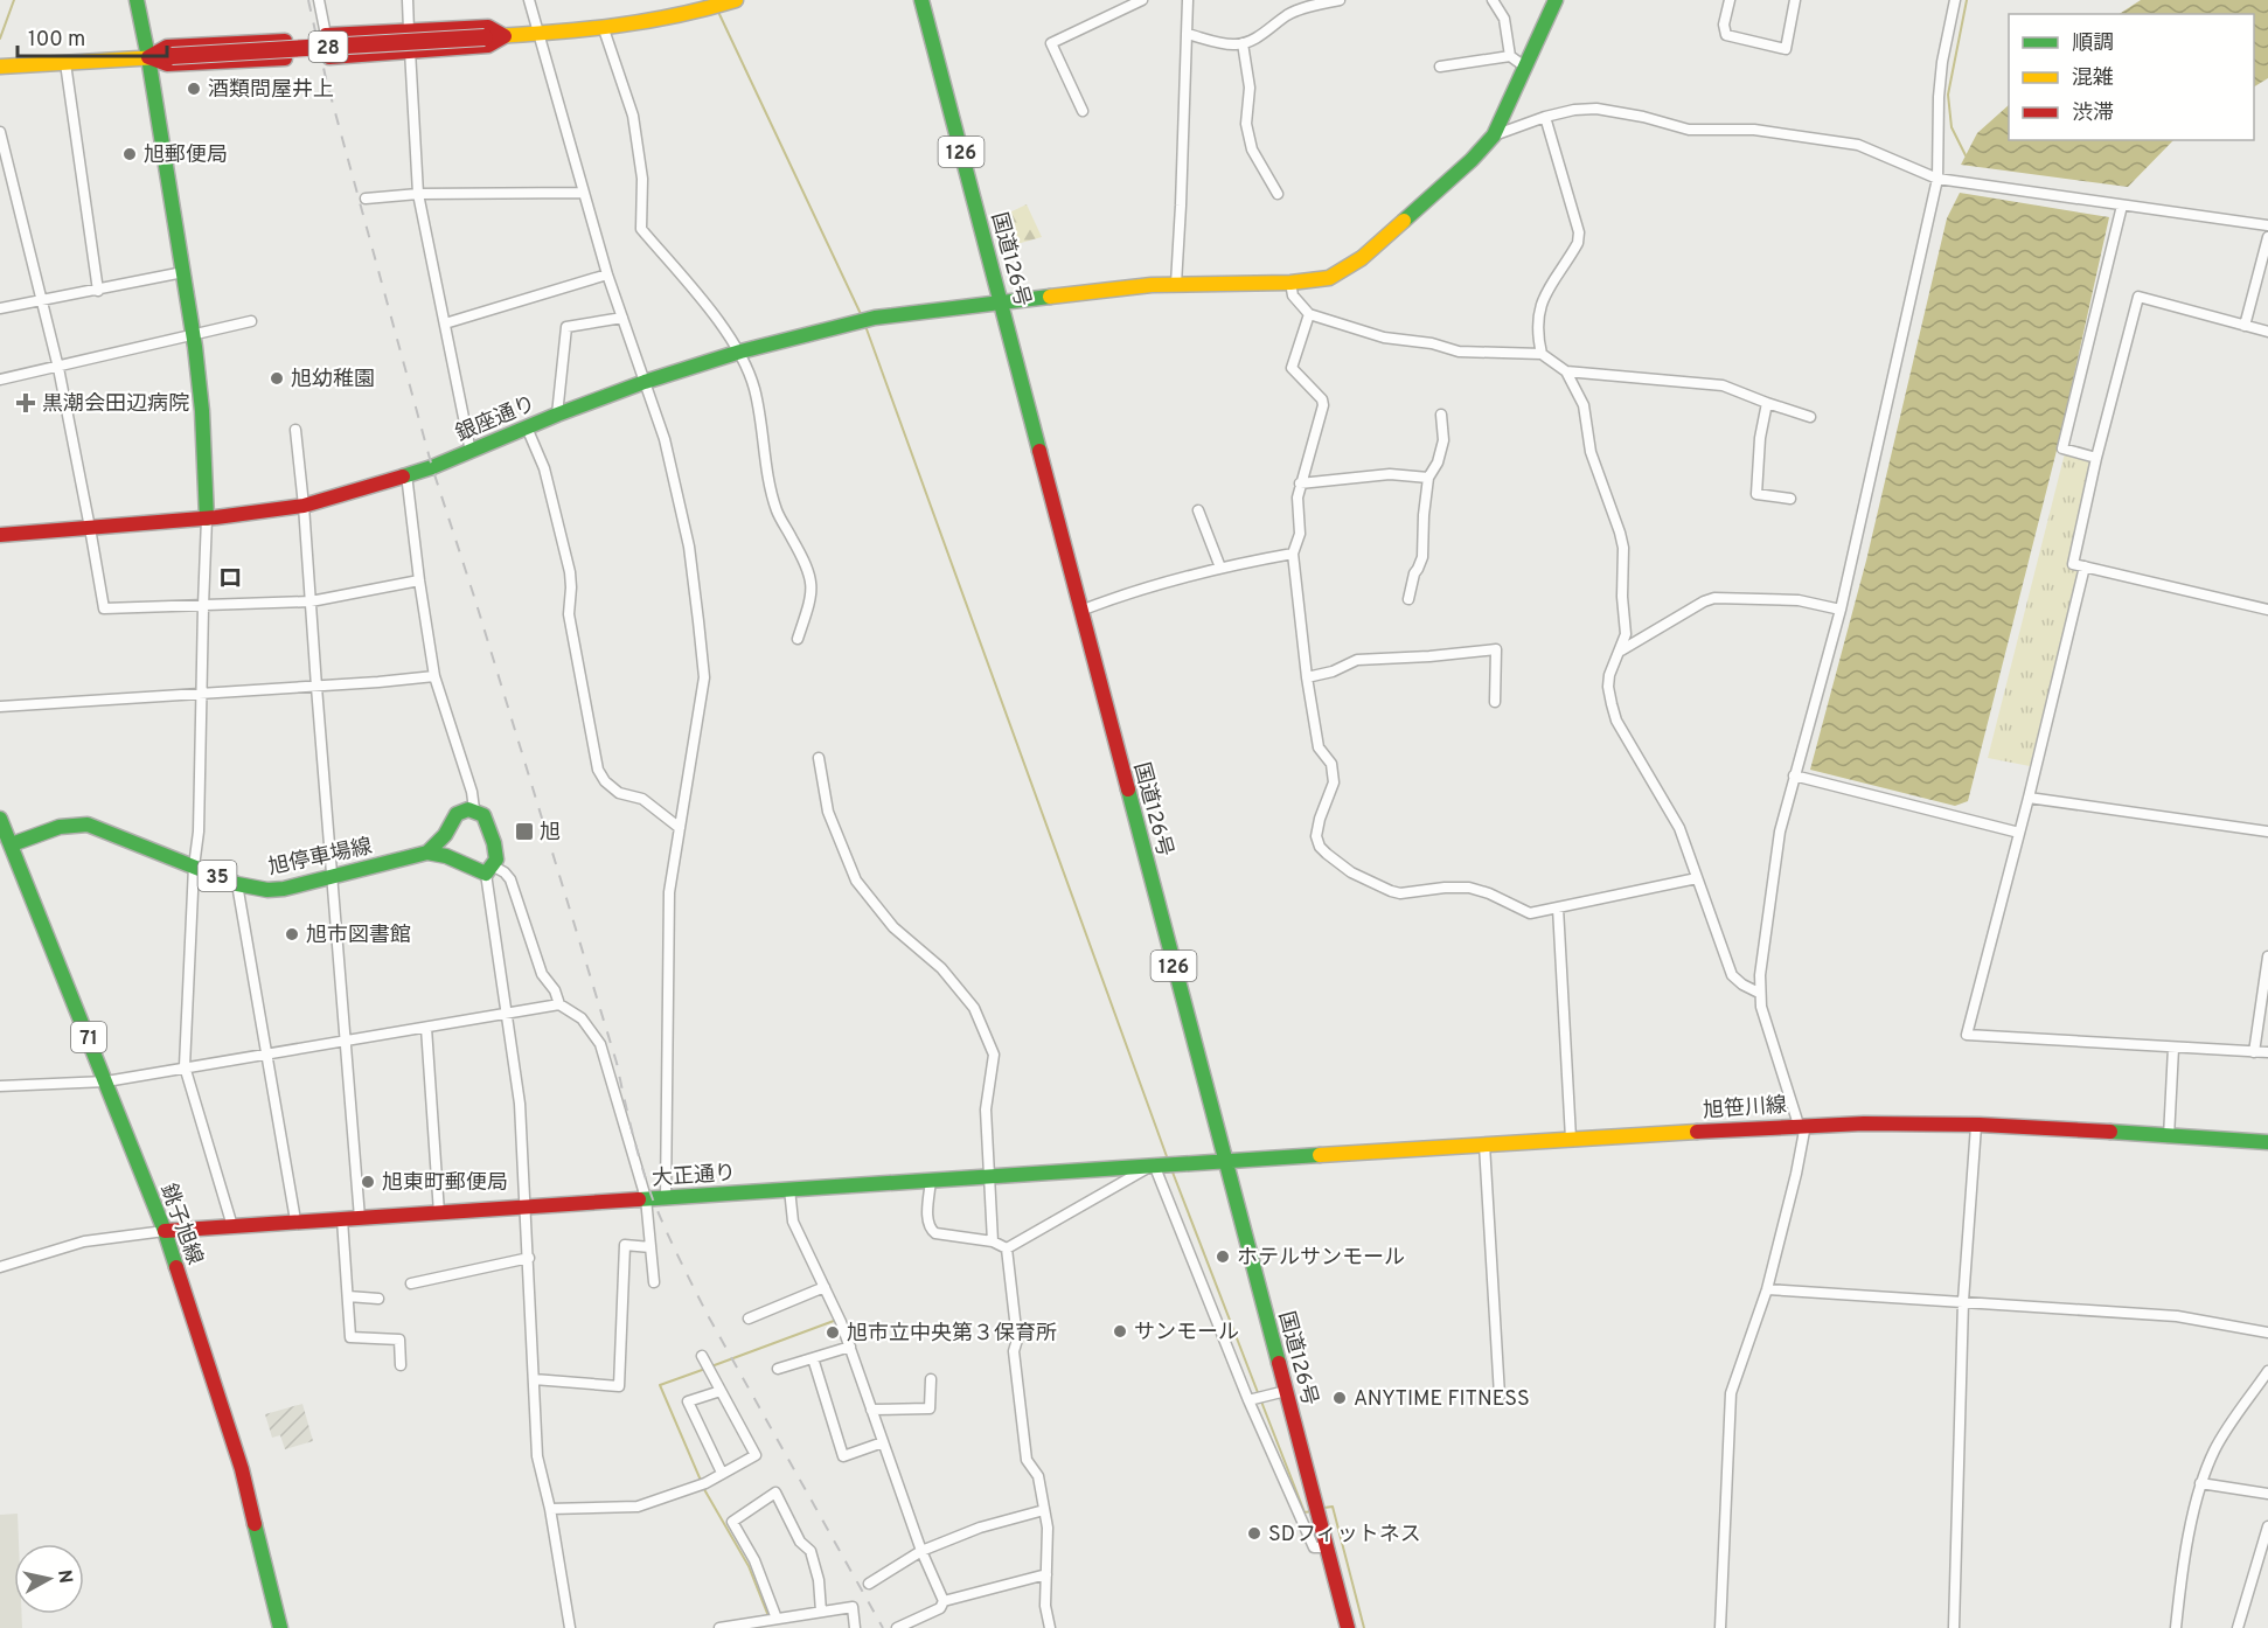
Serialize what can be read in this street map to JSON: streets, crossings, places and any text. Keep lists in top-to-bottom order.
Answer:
{
  "streets": {
    "main road": [
      "28",
      "126",
      "国道126号",
      "銀座通り",
      "旭停車場線",
      "35",
      "71",
      "旭笹川線",
      "大正通り",
      "銚子旭線"
    ]
  },
  "crossings": [
    ["国道126号", "銀座通り"],
    ["国道126号", "旭笹川線"],
    ["国道126号", "大正通り"],
    ["旭停車場線", "銚子旭線"],
    ["旭笹川線", "大正通り"],
    ["大正通り", "銚子旭線"]
  ],
  "districts": ["ロ"],
  "places": {
    "other": [
      "酒類問屋井上",
      "旭郵便局",
      "旭幼稚園",
      "旭市図書館",
      "旭東町郵便局",
      "ホテルサンモール",
      "サンモール",
      "旭市立中央第３保育所",
      "ANYTIME FITNESS",
      "SDフィットネス"
    ],
    "health": ["黒潮会田辺病院"],
    "transit": ["旭"]
  },
  "legend": ["順調", "混雑", "渋滞"],
  "scale_bar": "100 m",
  "north": "right"
}
